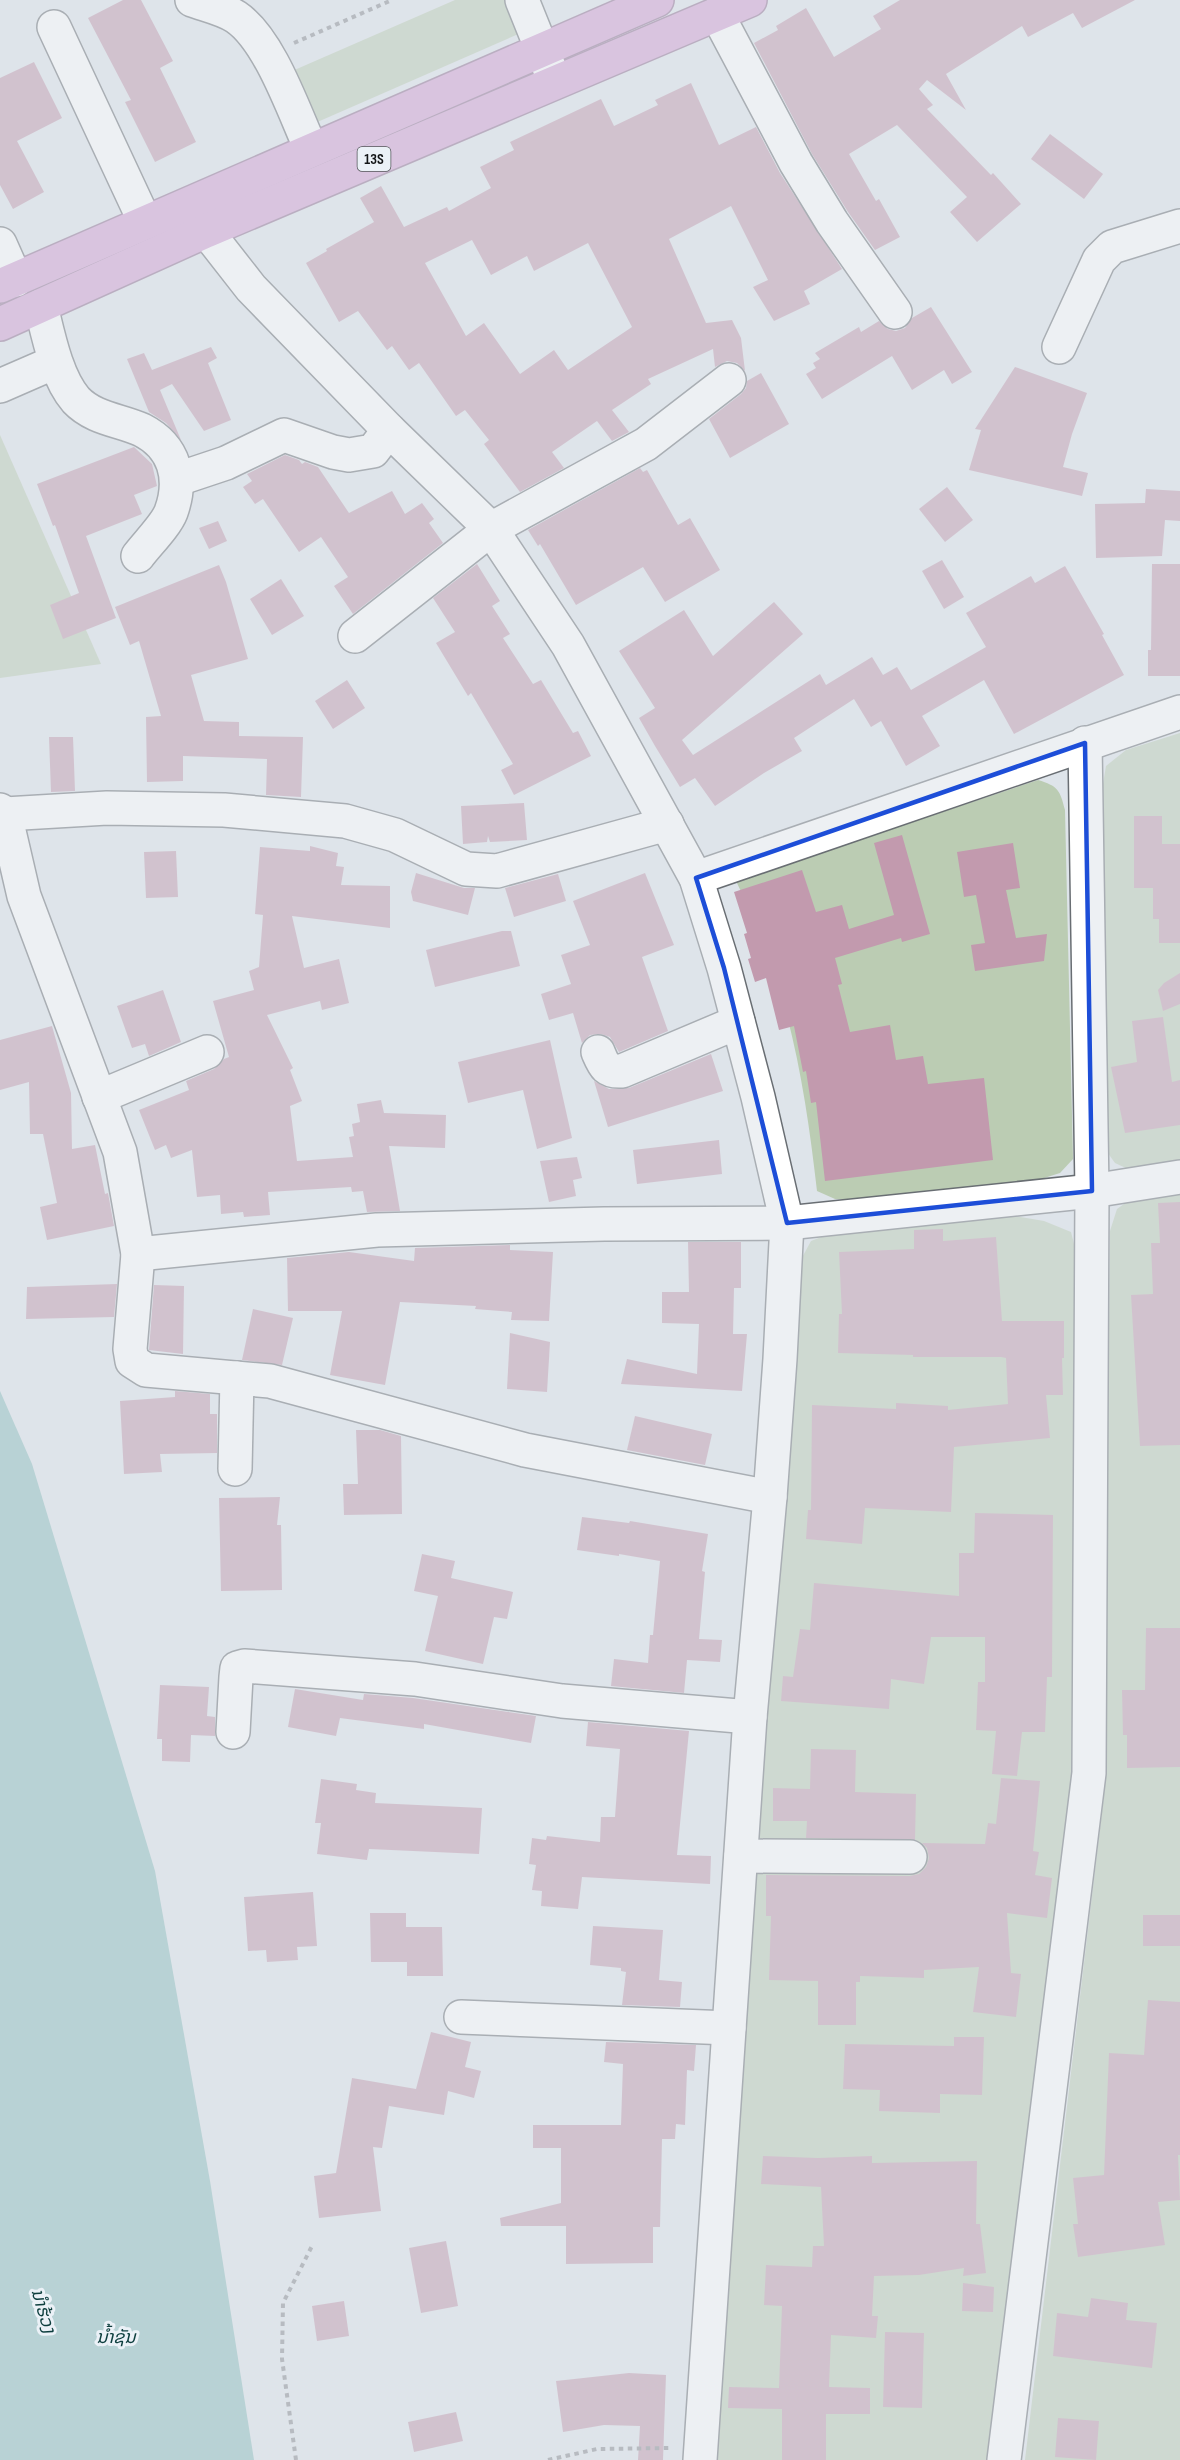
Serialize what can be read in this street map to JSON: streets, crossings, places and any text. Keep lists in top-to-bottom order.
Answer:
{
  "streets": {
    "highway": ["13S"]
  },
  "water": ["ນຳ້ຮວງ", "ນ້ຳຊັນ"]
}
